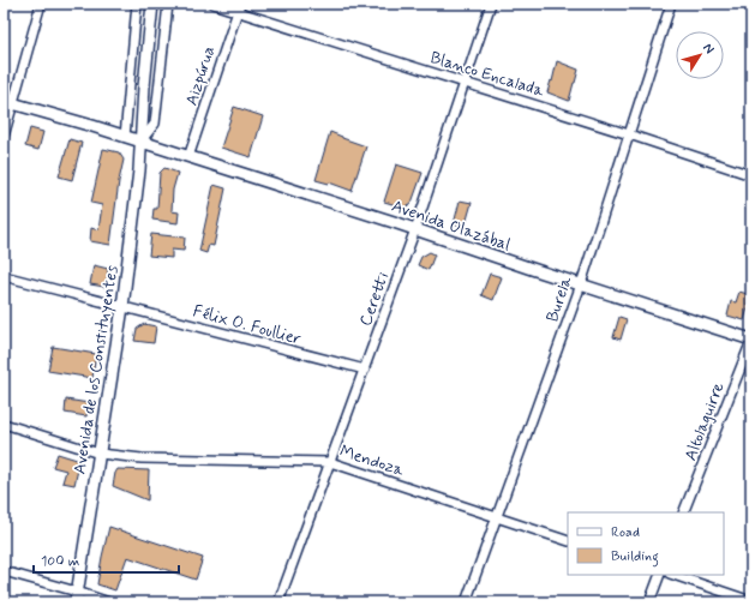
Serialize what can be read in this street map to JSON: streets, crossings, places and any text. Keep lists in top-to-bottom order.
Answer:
{
  "streets": {
    "main road": ["Avenida Olazábal", "Avenida de los Constituyentes"],
    "street": [
      "Blanco Encalada",
      "Aizpúrua",
      "Ceretti",
      "Burela",
      "Félix O. Foullier",
      "Altolaguirre",
      "Mendoza"
    ]
  },
  "crossings": [
    ["Blanco Encalada", "Aizpúrua"],
    ["Blanco Encalada", "Ceretti"],
    ["Blanco Encalada", "Burela"],
    ["Aizpúrua", "Avenida Olazábal"],
    ["Avenida Olazábal", "Ceretti"],
    ["Avenida Olazábal", "Burela"],
    ["Avenida Olazábal", "Avenida de los Constituyentes"],
    ["Avenida Olazábal", "Altolaguirre"],
    ["Ceretti", "Félix O. Foullier"],
    ["Ceretti", "Mendoza"],
    ["Burela", "Mendoza"],
    ["Félix O. Foullier", "Avenida de los Constituyentes"],
    ["Avenida de los Constituyentes", "Mendoza"]
  ],
  "legend": ["Road", "Building"],
  "scale_bar": "100 m",
  "north": "top right"
}
